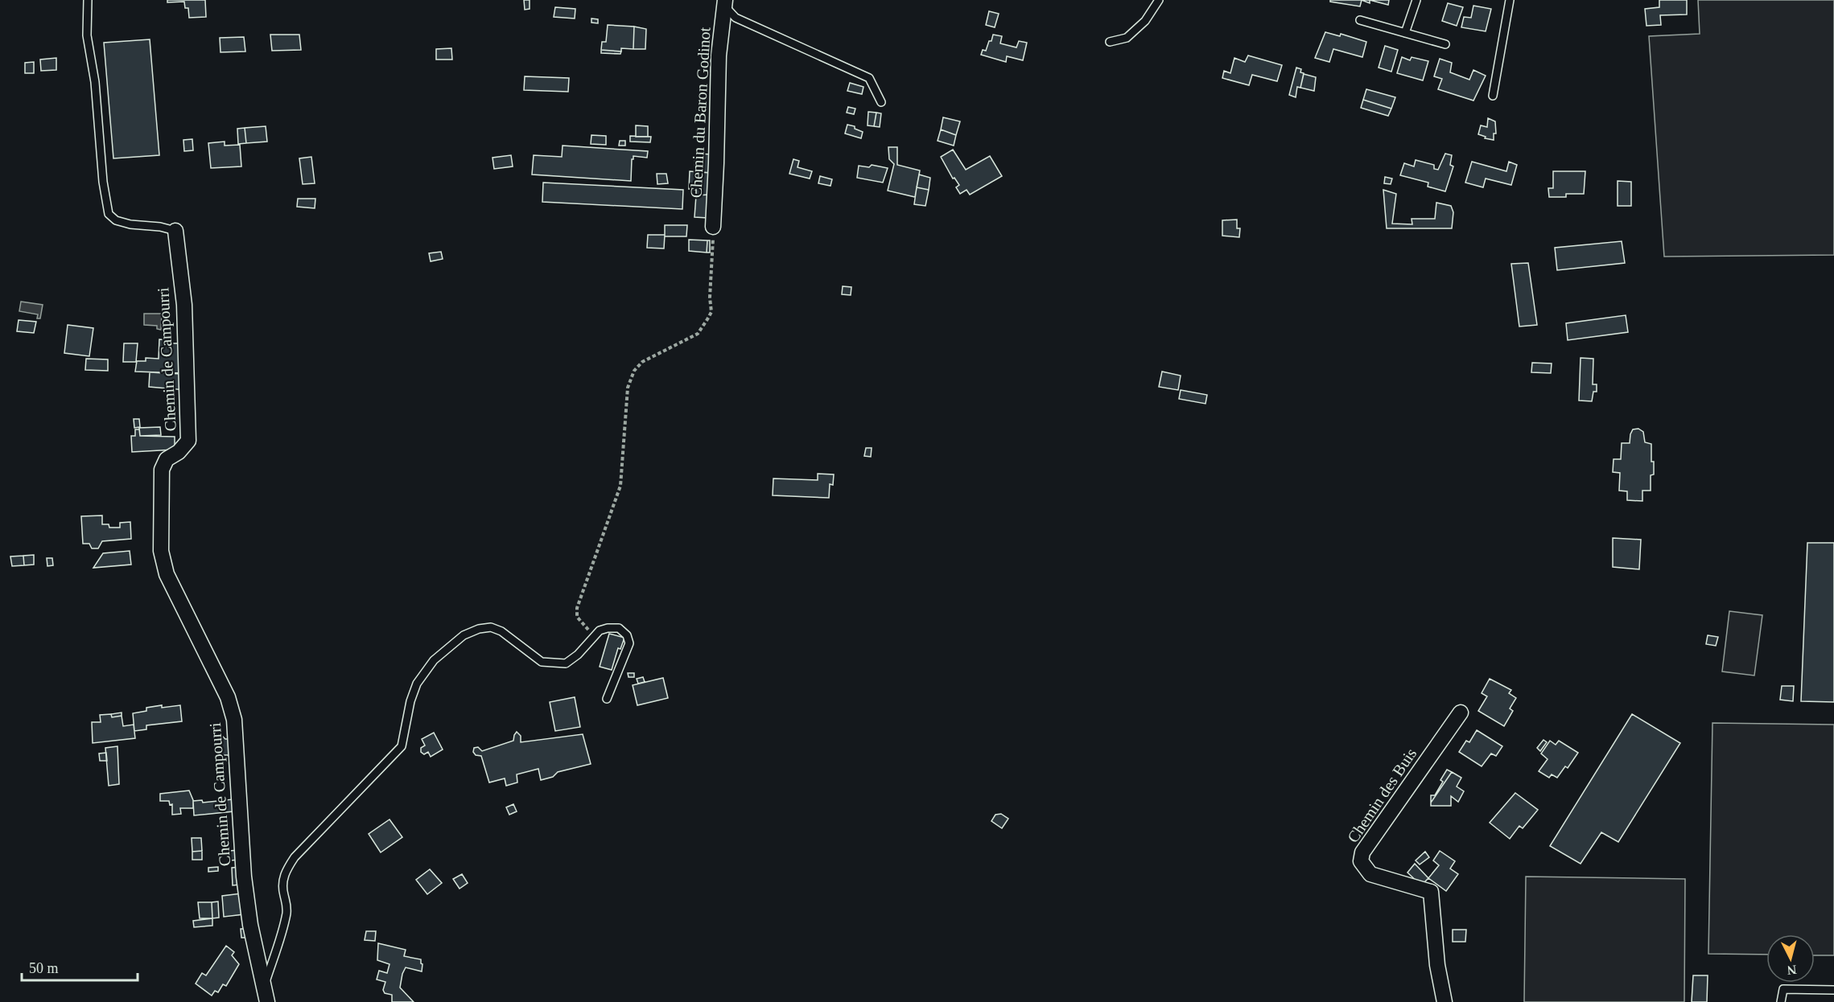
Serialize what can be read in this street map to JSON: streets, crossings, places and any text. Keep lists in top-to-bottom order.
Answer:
{
  "streets": {
    "street": ["Chemin du Baron Godinot", "Chemin de Campourri", "Chemin des Buis"]
  },
  "scale_bar": "50 m",
  "north": "bottom"
}
